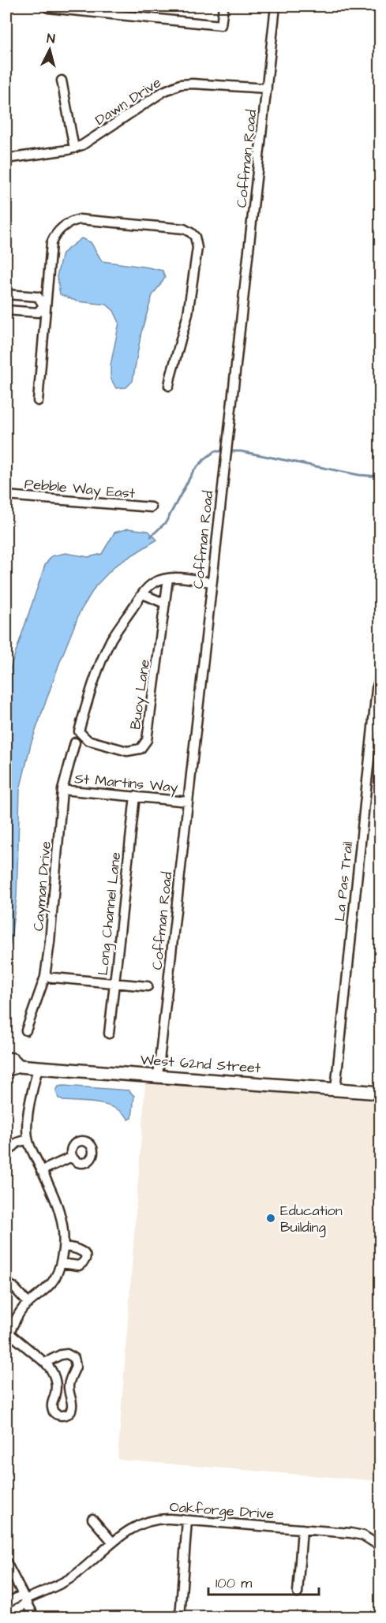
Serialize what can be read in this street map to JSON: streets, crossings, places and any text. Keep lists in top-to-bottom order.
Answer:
{
  "streets": {
    "street": [
      "Dawn Drive",
      "Coffman Road",
      "Pebble Way East",
      "Buoy Lane",
      "St Martins Way",
      "La Pas Trail",
      "Cayman Drive",
      "Long Channel Lane",
      "West 62nd Street",
      "Oakforge Drive"
    ]
  },
  "crossings": [
    ["Dawn Drive", "Coffman Road"],
    ["Coffman Road", "St Martins Way"],
    ["Coffman Road", "West 62nd Street"],
    ["St Martins Way", "Cayman Drive"],
    ["St Martins Way", "Long Channel Lane"],
    ["La Pas Trail", "West 62nd Street"]
  ],
  "places": ["Education Building"],
  "scale_bar": "100 m",
  "north": "top"
}
